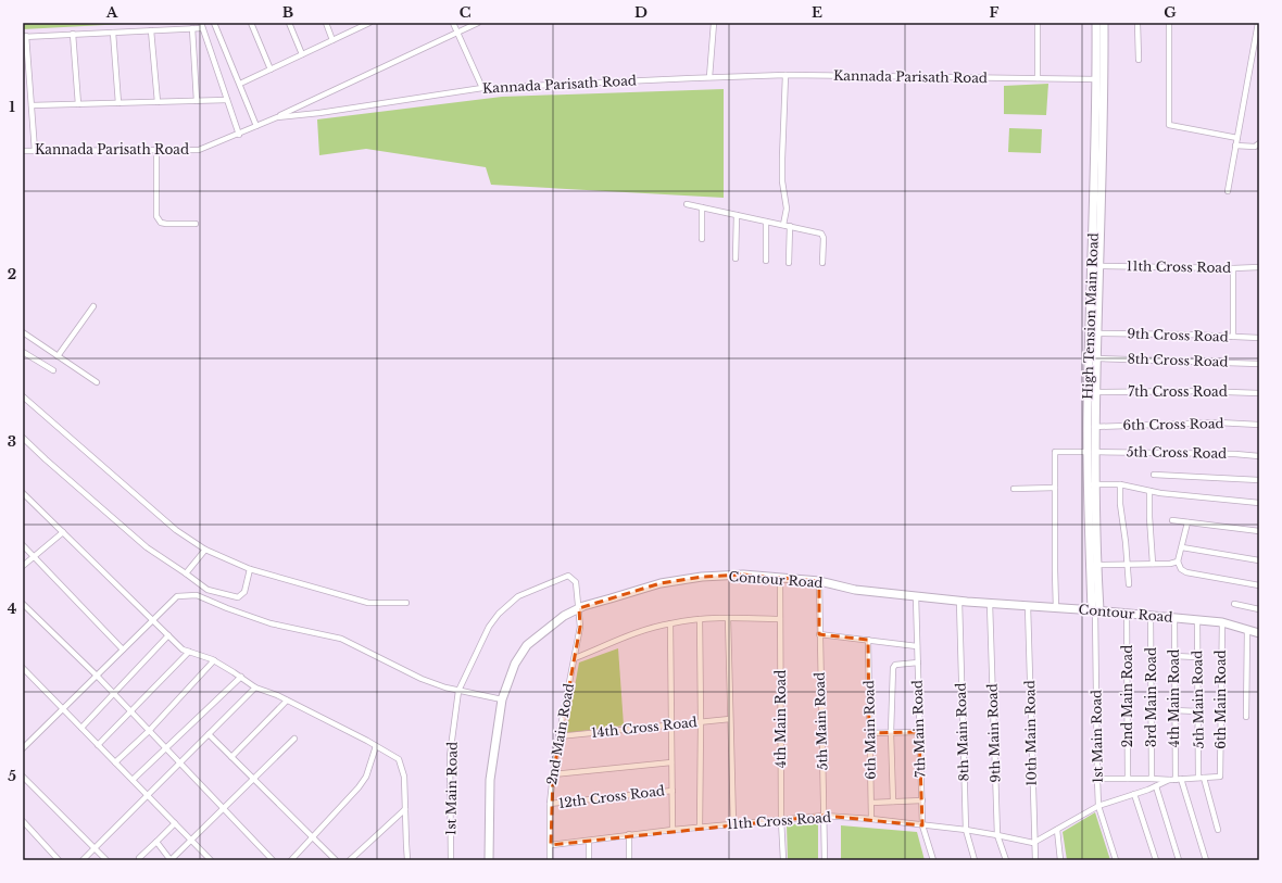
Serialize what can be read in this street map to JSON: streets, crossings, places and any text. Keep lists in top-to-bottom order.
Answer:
{
  "streets": {
    "main road": ["High Tension Main Road", "Contour Road"],
    "street": [
      "Kannada Parisath Road",
      "11th Cross Road",
      "9th Cross Road",
      "8th Cross Road",
      "7th Cross Road",
      "6th Cross Road",
      "5th Cross Road",
      "2nd Main Road",
      "3rd Main Road",
      "4th Main Road",
      "5th Main Road",
      "6th Main Road",
      "14th Cross Road",
      "7th Main Road",
      "8th Main Road",
      "9th Main Road",
      "10th Main Road",
      "1st Main Road",
      "12th Cross Road"
    ]
  },
  "crossings": [
    ["Kannada Parisath Road", "High Tension Main Road"],
    ["11th Cross Road", "2nd Main Road"],
    ["11th Cross Road", "4th Main Road"],
    ["11th Cross Road", "5th Main Road"],
    ["11th Cross Road", "6th Main Road"],
    ["11th Cross Road", "7th Main Road"],
    ["11th Cross Road", "8th Main Road"],
    ["11th Cross Road", "9th Main Road"],
    ["11th Cross Road", "10th Main Road"],
    ["High Tension Main Road", "6th Cross Road"],
    ["High Tension Main Road", "5th Cross Road"],
    ["High Tension Main Road", "Contour Road"],
    ["High Tension Main Road", "1st Main Road"],
    ["Contour Road", "2nd Main Road"],
    ["Contour Road", "3rd Main Road"],
    ["Contour Road", "4th Main Road"],
    ["Contour Road", "5th Main Road"],
    ["Contour Road", "6th Main Road"],
    ["Contour Road", "7th Main Road"],
    ["Contour Road", "8th Main Road"],
    ["Contour Road", "9th Main Road"],
    ["Contour Road", "10th Main Road"],
    ["Contour Road", "1st Main Road"],
    ["2nd Main Road", "14th Cross Road"],
    ["2nd Main Road", "1st Main Road"],
    ["2nd Main Road", "12th Cross Road"],
    ["5th Main Road", "6th Main Road"]
  ],
  "grid": {
    "columns": [
      "A",
      "B",
      "C",
      "D",
      "E",
      "F",
      "G"
    ],
    "rows": [
      "1",
      "2",
      "3",
      "4",
      "5"
    ]
  }
}
